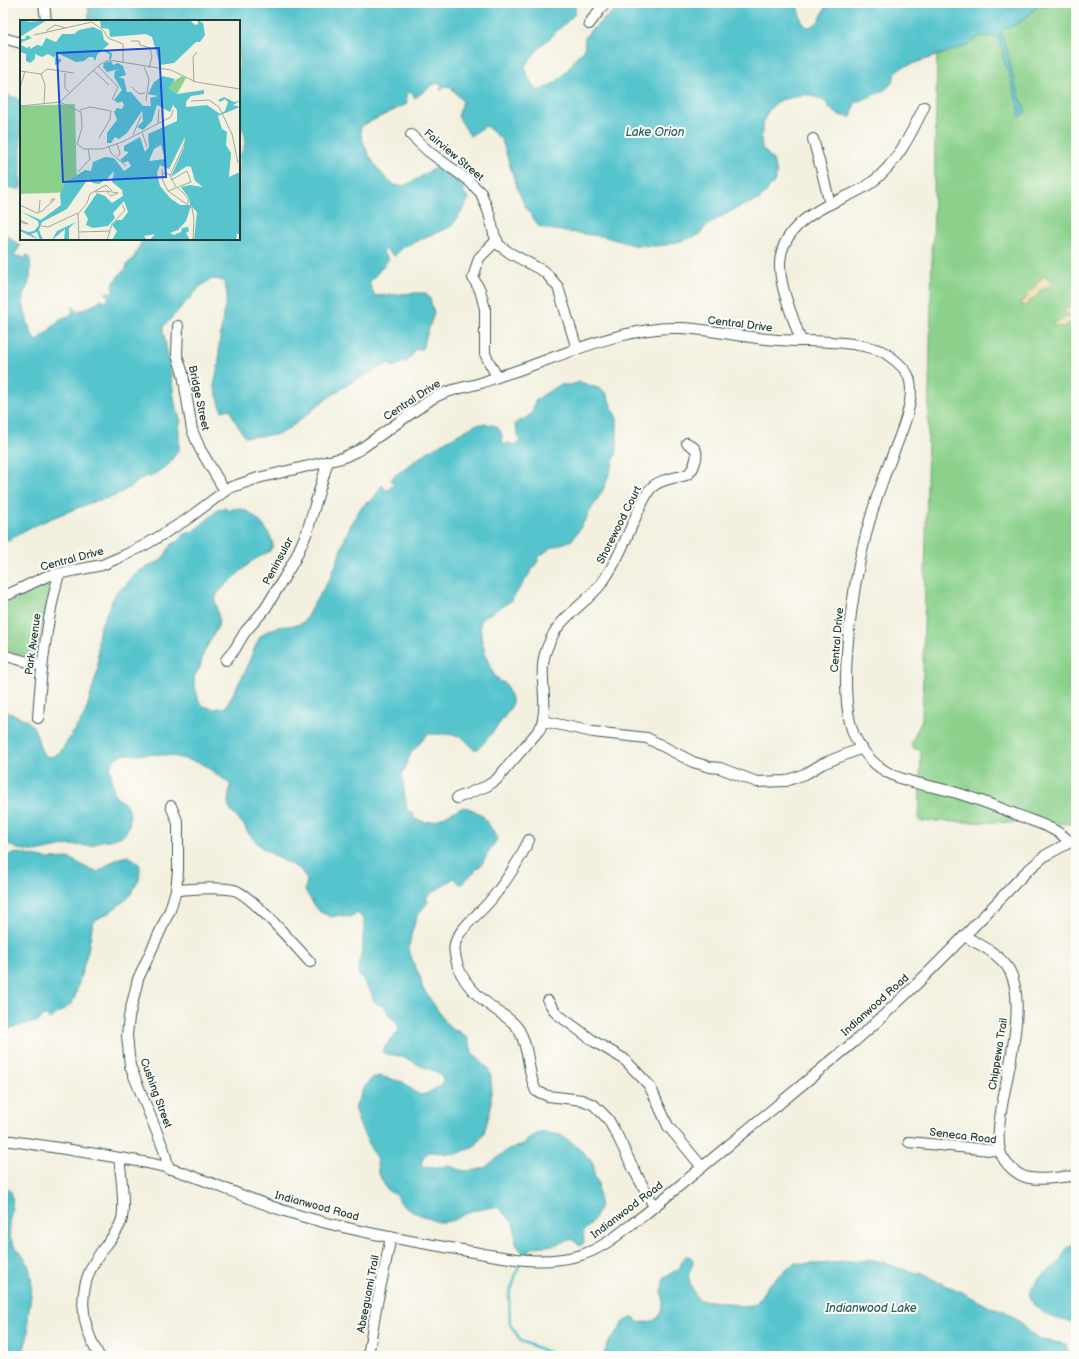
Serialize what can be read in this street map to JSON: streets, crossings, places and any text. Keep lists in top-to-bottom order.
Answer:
{
  "streets": {
    "street": [
      "Fairview Street",
      "Central Drive",
      "Bridge Street",
      "Shorewood Court",
      "Peninsular",
      "Park Avenue",
      "Indianwood Road",
      "Chippewa Trail",
      "Cushing Street",
      "Seneca Road",
      "Abseguami Trail"
    ]
  },
  "crossings": [
    ["Fairview Street", "Central Drive"],
    ["Central Drive", "Bridge Street"],
    ["Central Drive", "Peninsular"],
    ["Central Drive", "Park Avenue"],
    ["Central Drive", "Indianwood Road"],
    ["Indianwood Road", "Chippewa Trail"],
    ["Indianwood Road", "Cushing Street"],
    ["Indianwood Road", "Abseguami Trail"],
    ["Chippewa Trail", "Seneca Road"]
  ],
  "water": ["Lake Orion", "Indianwood Lake"]
}
